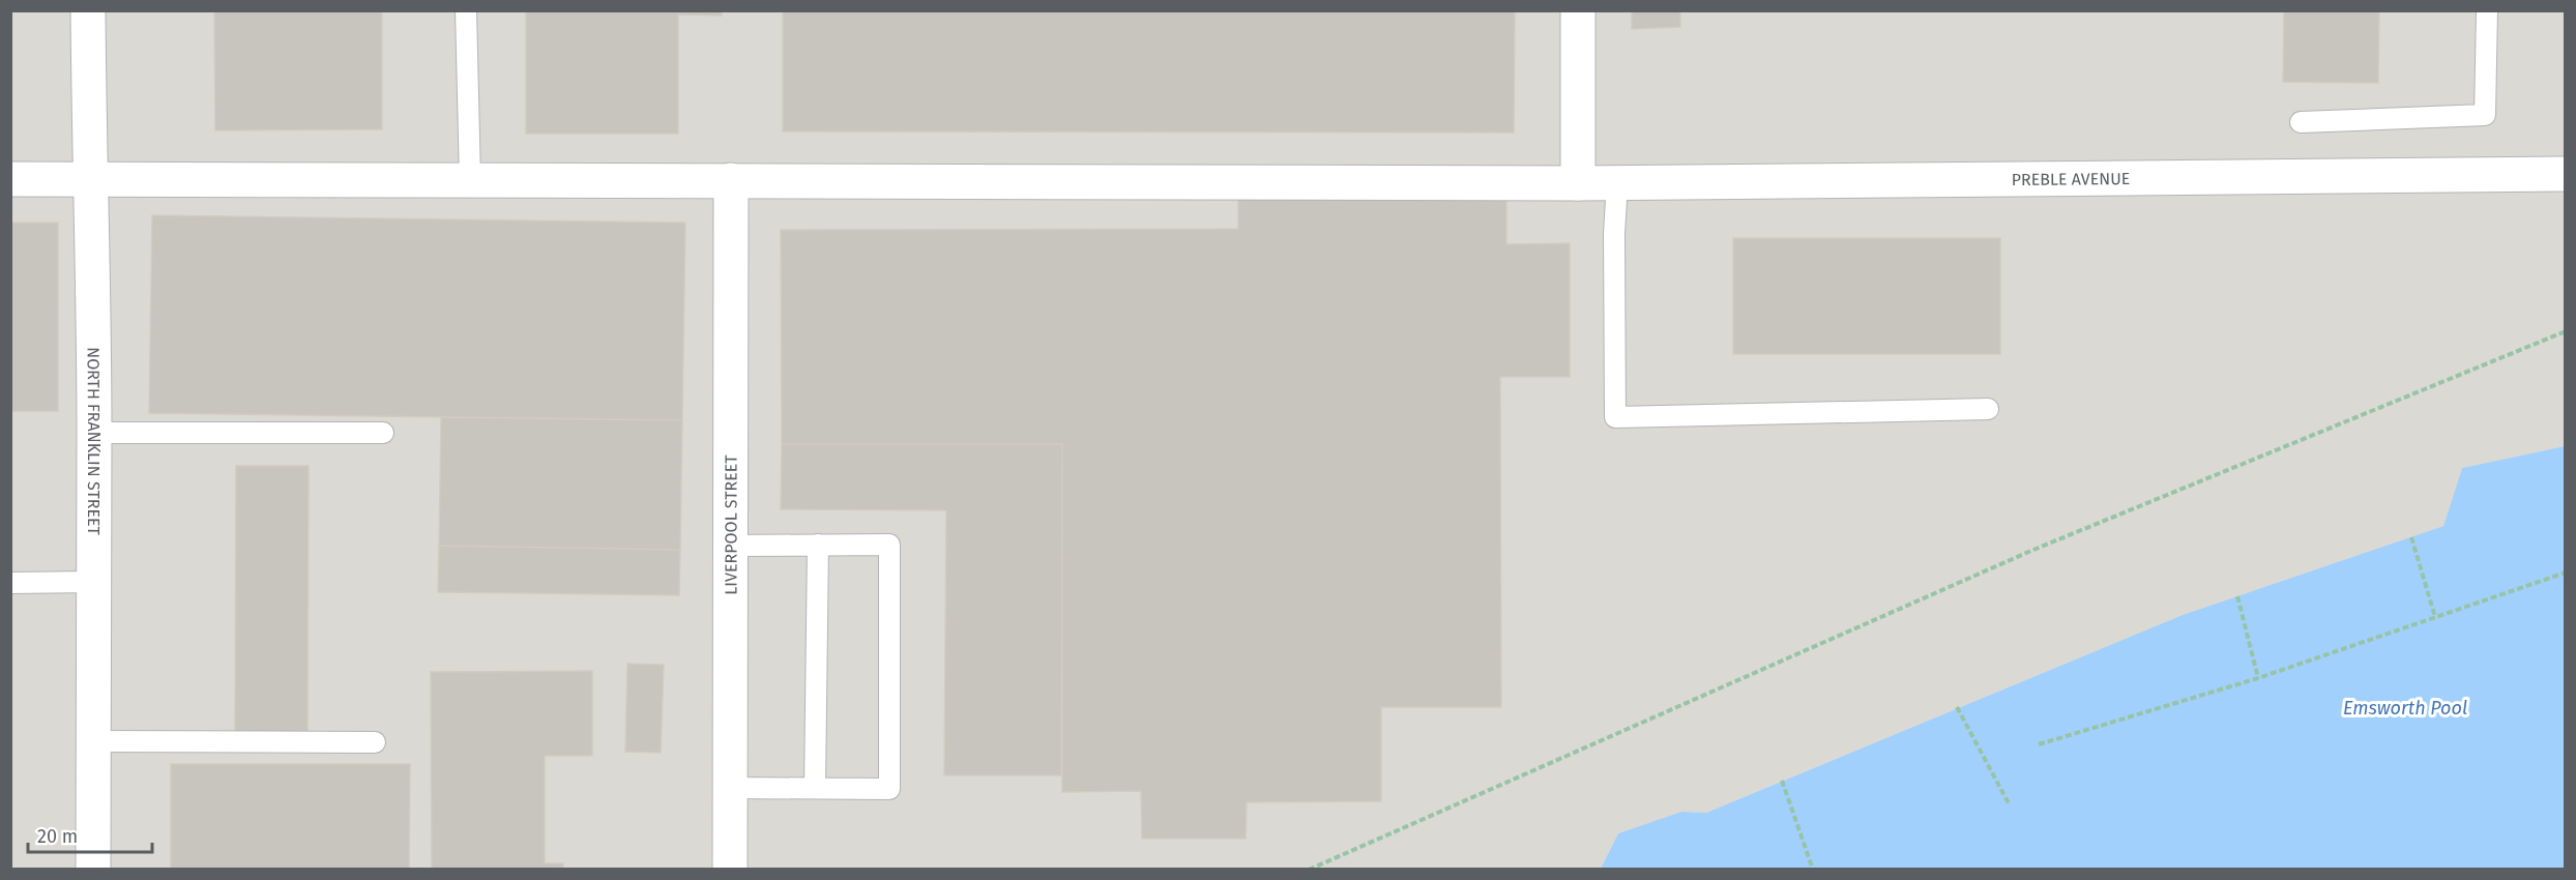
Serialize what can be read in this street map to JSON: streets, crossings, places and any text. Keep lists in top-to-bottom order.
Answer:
{
  "streets": {
    "street": ["PREBLE AVENUE", "NORTH FRANKLIN STREET", "LIVERPOOL STREET"]
  },
  "crossings": [
    ["PREBLE AVENUE", "NORTH FRANKLIN STREET"],
    ["PREBLE AVENUE", "LIVERPOOL STREET"]
  ],
  "water": ["Emsworth Pool"],
  "scale_bar": "20 m"
}
